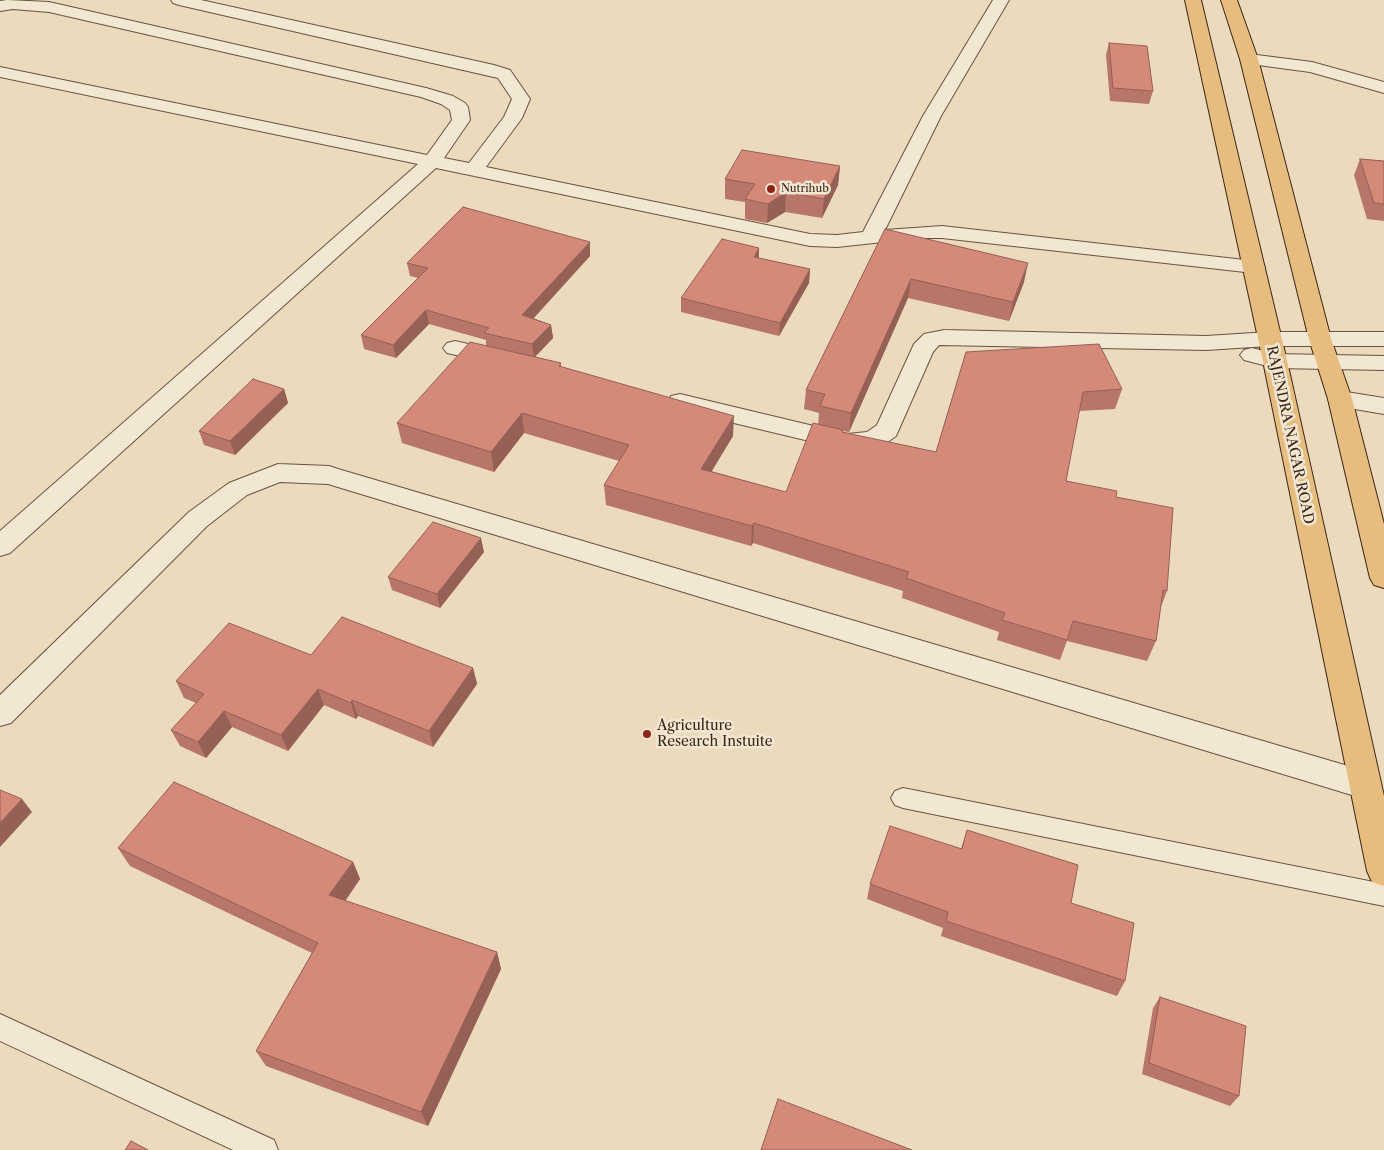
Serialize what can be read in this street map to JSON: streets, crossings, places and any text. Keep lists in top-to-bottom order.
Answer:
{
  "streets": {
    "main road": ["RAJENDRA NAGAR ROAD"]
  },
  "places": ["Nutrihub", "Agriculture Research Instuite"]
}
